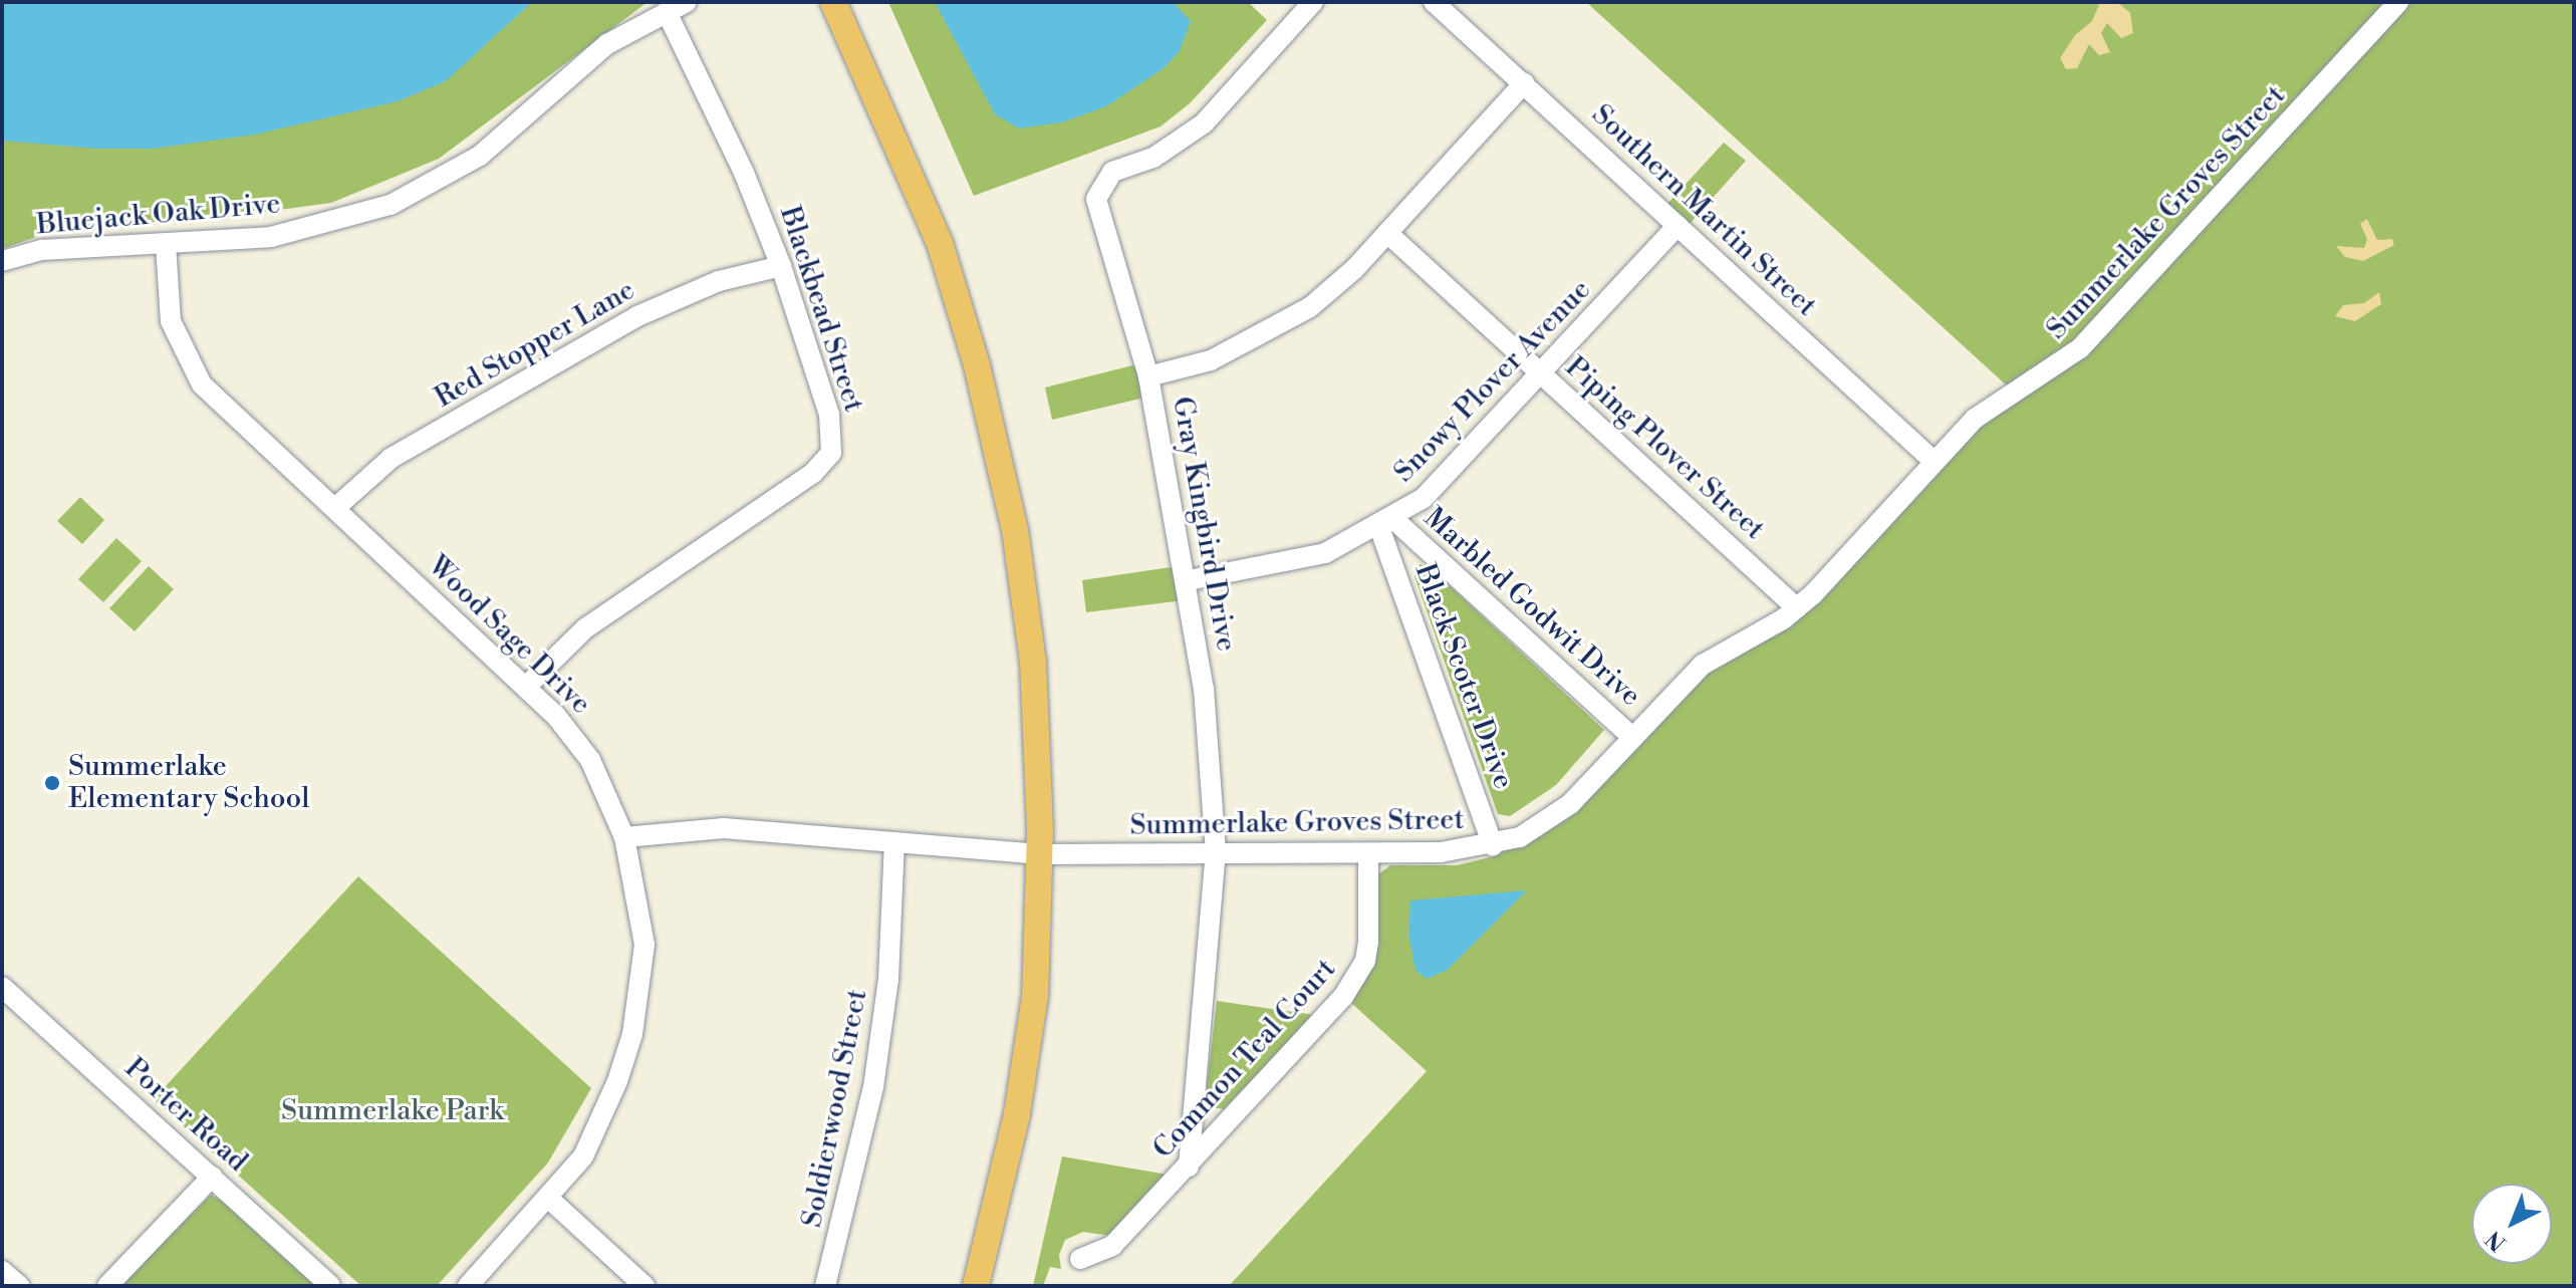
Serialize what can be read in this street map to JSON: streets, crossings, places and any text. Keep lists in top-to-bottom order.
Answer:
{
  "streets": {
    "street": [
      "Southern Martin Street",
      "Summerlake Groves Street",
      "Bluejack Oak Drive",
      "Blackbead Street",
      "Red Stopper Lane",
      "Snowy Plover Avenue",
      "Piping Plover Street",
      "Gray Kingbird Drive",
      "Marbled Godwit Drive",
      "Wood Sage Drive",
      "Black Scoter Drive",
      "Common Teal Court",
      "Soldierwood Street",
      "Porter Road"
    ]
  },
  "crossings": [
    ["Southern Martin Street", "Summerlake Groves Street"],
    ["Southern Martin Street", "Snowy Plover Avenue"],
    ["Summerlake Groves Street", "Piping Plover Street"],
    ["Summerlake Groves Street", "Gray Kingbird Drive"],
    ["Summerlake Groves Street", "Marbled Godwit Drive"],
    ["Summerlake Groves Street", "Wood Sage Drive"],
    ["Summerlake Groves Street", "Black Scoter Drive"],
    ["Summerlake Groves Street", "Common Teal Court"],
    ["Summerlake Groves Street", "Soldierwood Street"],
    ["Bluejack Oak Drive", "Blackbead Street"],
    ["Bluejack Oak Drive", "Wood Sage Drive"],
    ["Blackbead Street", "Red Stopper Lane"],
    ["Blackbead Street", "Wood Sage Drive"],
    ["Red Stopper Lane", "Wood Sage Drive"],
    ["Snowy Plover Avenue", "Piping Plover Street"],
    ["Snowy Plover Avenue", "Gray Kingbird Drive"],
    ["Snowy Plover Avenue", "Marbled Godwit Drive"],
    ["Snowy Plover Avenue", "Black Scoter Drive"],
    ["Gray Kingbird Drive", "Common Teal Court"],
    ["Marbled Godwit Drive", "Black Scoter Drive"]
  ],
  "parks": ["Summerlake Park"],
  "places": ["Summerlake Elementary School"],
  "north": "bottom left"
}
